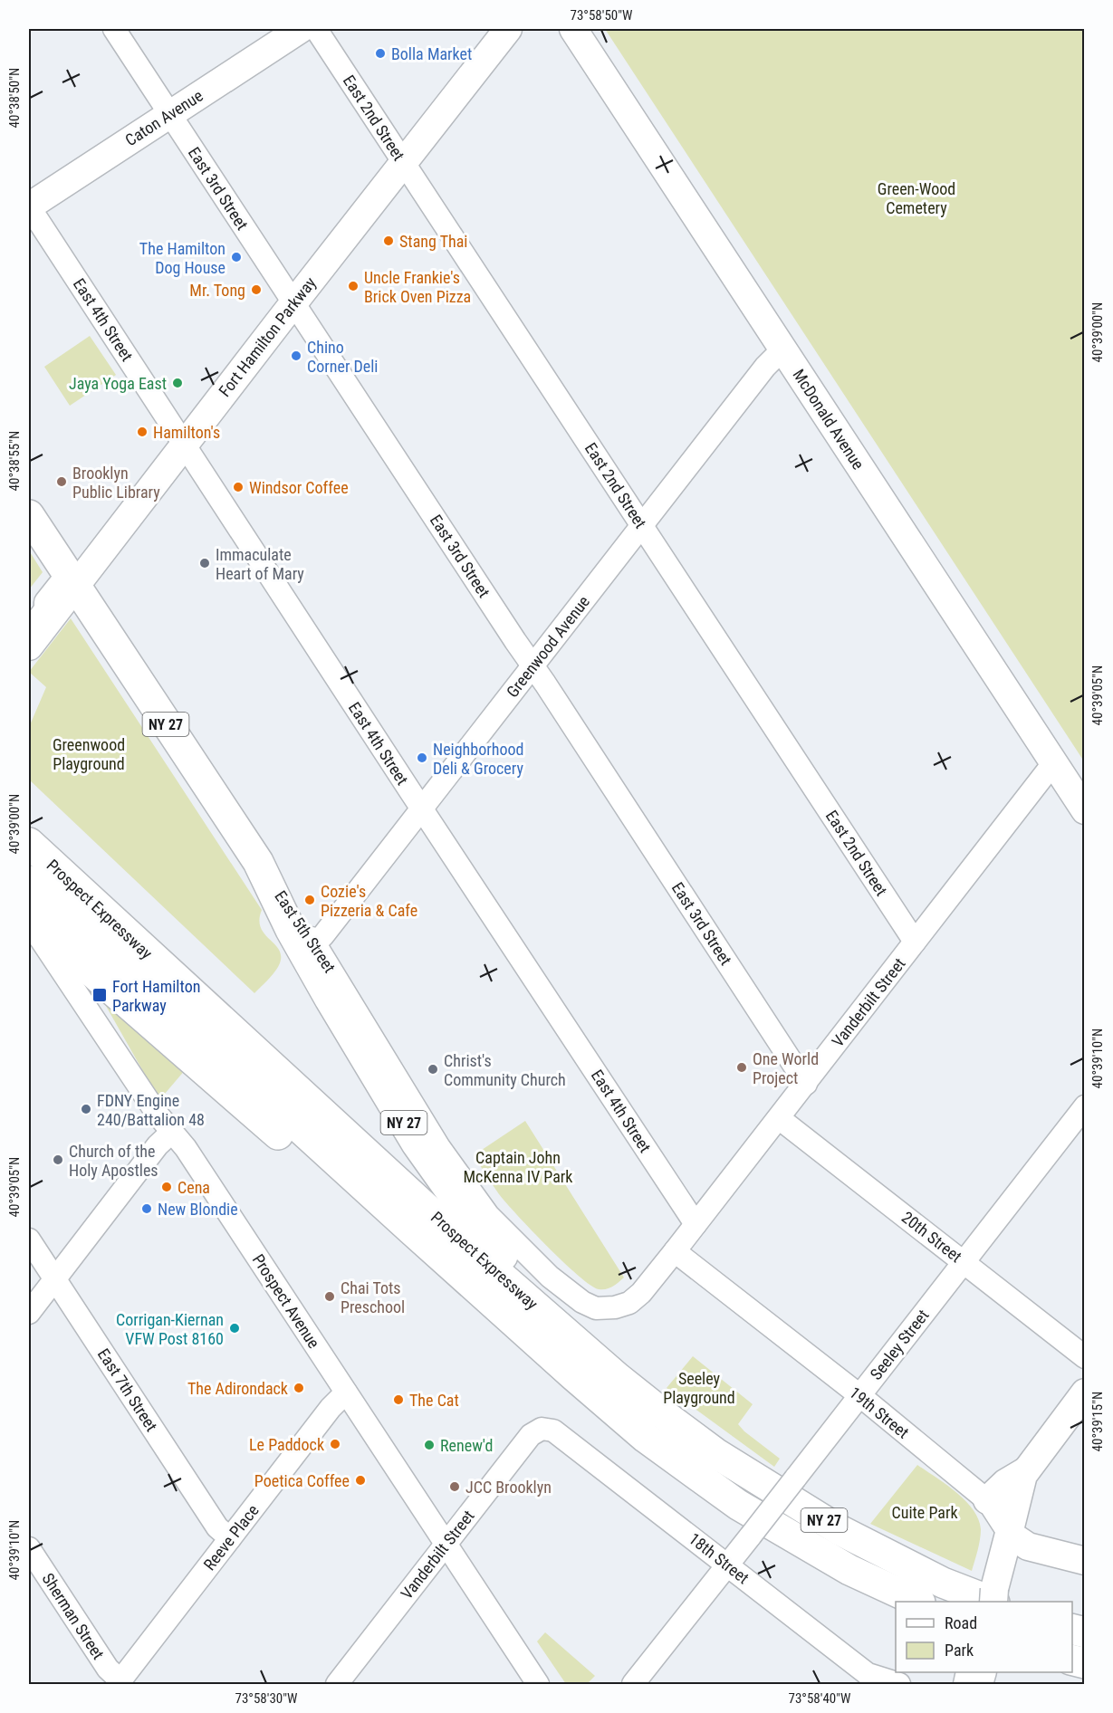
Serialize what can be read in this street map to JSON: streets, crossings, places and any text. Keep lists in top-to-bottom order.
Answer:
{
  "streets": {
    "highway": ["NY 27", "Prospect Expressway", "East 5th Street"],
    "main road": [
      "Caton Avenue",
      "Fort Hamilton Parkway",
      "McDonald Avenue",
      "19th Street"
    ],
    "street": [
      "East 2nd Street",
      "East 3rd Street",
      "East 4th Street",
      "Greenwood Avenue",
      "Vanderbilt Street",
      "20th Street",
      "Prospect Avenue",
      "Seeley Street",
      "East 7th Street",
      "Reeve Place",
      "18th Street",
      "Sherman Street"
    ]
  },
  "crossings": [
    ["Caton Avenue", "East 3rd Street"],
    ["Caton Avenue", "East 4th Street"],
    ["East 2nd Street", "Fort Hamilton Parkway"],
    ["East 2nd Street", "Greenwood Avenue"],
    ["East 2nd Street", "Vanderbilt Street"],
    ["East 3rd Street", "Fort Hamilton Parkway"],
    ["East 3rd Street", "Greenwood Avenue"],
    ["East 3rd Street", "Vanderbilt Street"],
    ["East 4th Street", "Fort Hamilton Parkway"],
    ["East 4th Street", "Greenwood Avenue"],
    ["East 4th Street", "Vanderbilt Street"],
    ["Fort Hamilton Parkway", "East 5th Street"],
    ["McDonald Avenue", "Greenwood Avenue"],
    ["McDonald Avenue", "Vanderbilt Street"],
    ["Greenwood Avenue", "East 5th Street"],
    ["NY 27", "Prospect Expressway"],
    ["NY 27", "East 5th Street"],
    ["East 5th Street", "Vanderbilt Street"],
    ["Vanderbilt Street", "20th Street"],
    ["Vanderbilt Street", "Prospect Avenue"],
    ["Vanderbilt Street", "19th Street"],
    ["Vanderbilt Street", "18th Street"],
    ["20th Street", "Seeley Street"],
    ["Prospect Avenue", "Reeve Place"],
    ["Seeley Street", "19th Street"],
    ["Seeley Street", "18th Street"],
    ["East 7th Street", "Reeve Place"],
    ["Reeve Place", "Sherman Street"]
  ],
  "parks": [
    "Green-Wood Cemetery",
    "Greenwood Playground",
    "Captain John McKenna IV Park",
    "Seeley Playground",
    "Cuite Park"
  ],
  "places": {
    "other": [
      "Bolla Market",
      "Stang Thai",
      "The Hamilton Dog House",
      "Uncle Frankie's Brick Oven Pizza",
      "Mr. Tong",
      "Chino Corner Deli",
      "Jaya Yoga East",
      "Hamilton's",
      "Brooklyn Public Library",
      "Windsor Coffee",
      "Immaculate Heart of Mary",
      "Neighborhood Deli & Grocery",
      "Cozie's Pizzeria & Cafe",
      "One World Project",
      "Christ's Community Church",
      "FDNY Engine 240/Battalion 48",
      "Church of the Holy Apostles",
      "Cena",
      "New Blondie",
      "Chai Tots Preschool",
      "Corrigan-Kiernan VFW Post 8160",
      "The Adirondack",
      "The Cat",
      "Le Paddock",
      "Renew'd",
      "Poetica Coffee",
      "JCC Brooklyn"
    ],
    "transit": ["Fort Hamilton Parkway"]
  },
  "legend": ["Road", "Park"],
  "coordinates": [
    "73°58'50\"W",
    "40°38'50\"N",
    "40°39'00\"N",
    "40°38'55\"N",
    "40°39'05\"N",
    "40°39'10\"N",
    "40°39'15\"N",
    "73°58'30\"W",
    "73°58'40\"W"
  ]
}
